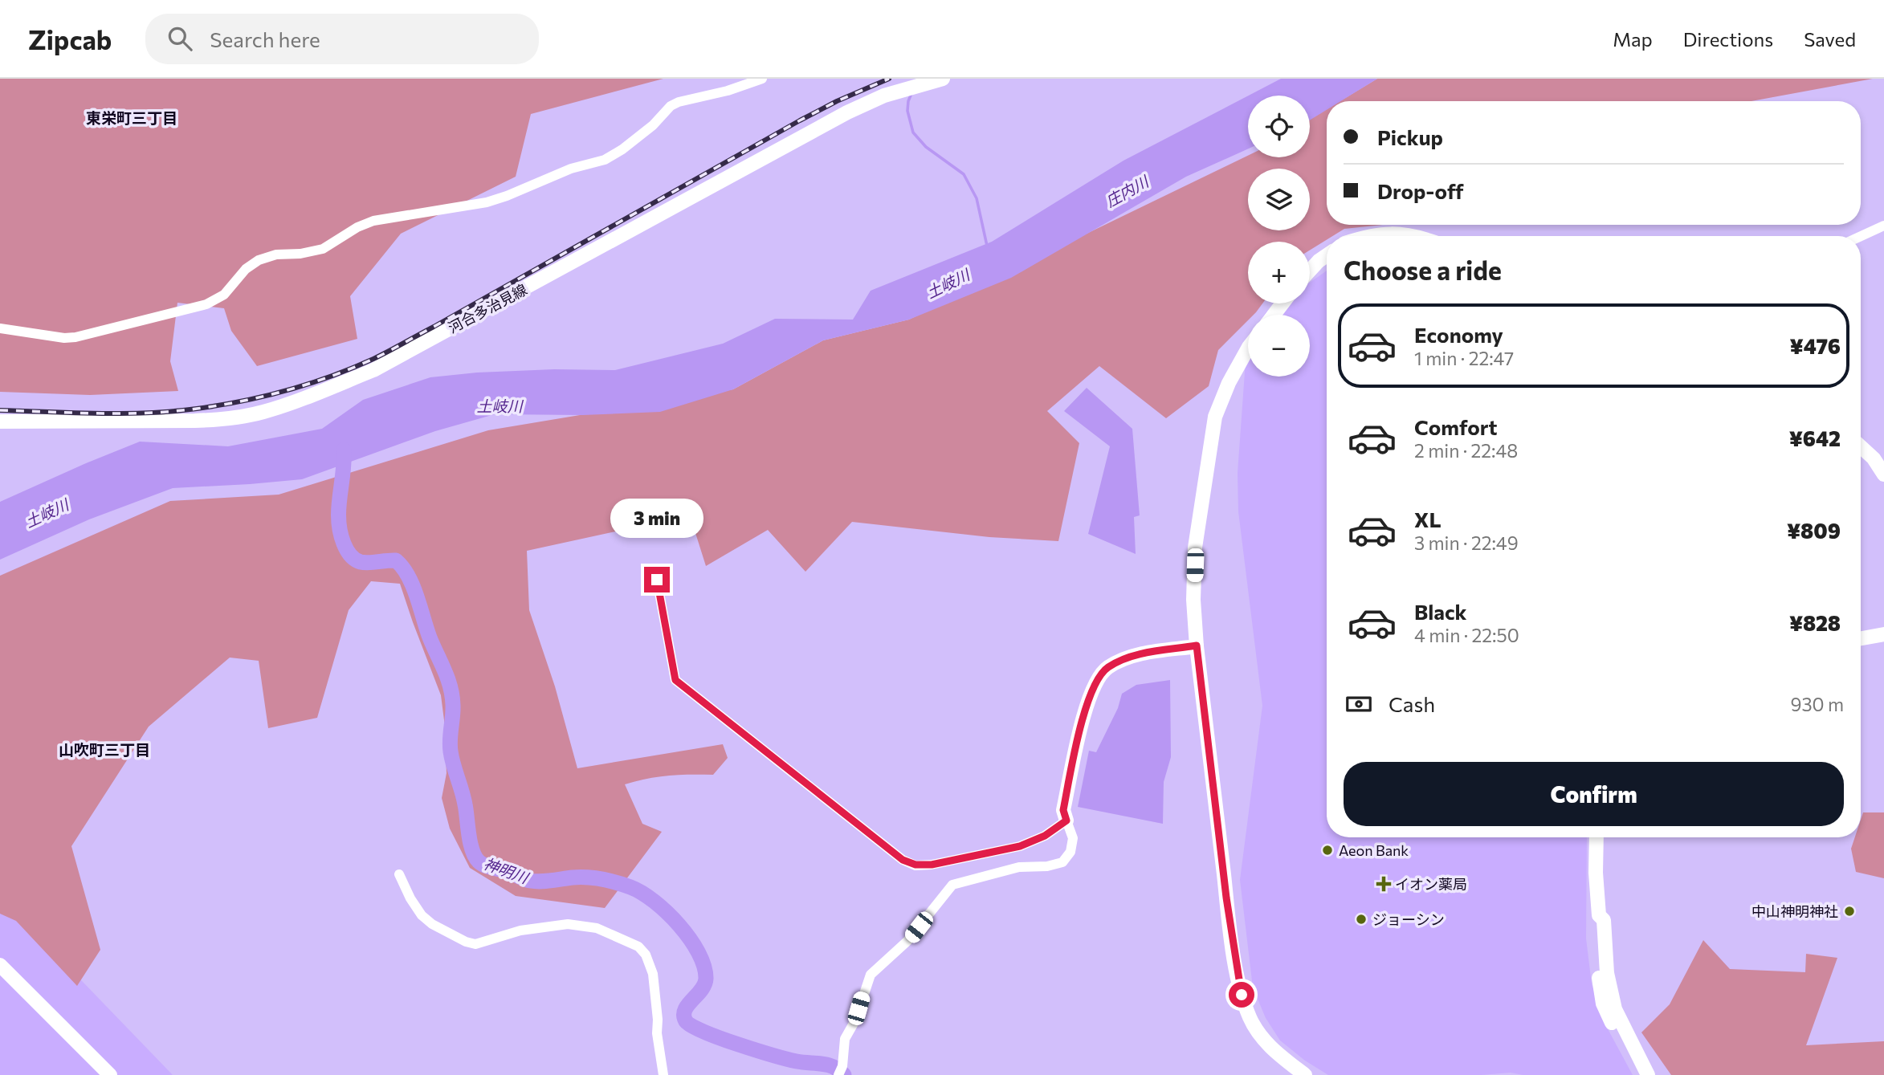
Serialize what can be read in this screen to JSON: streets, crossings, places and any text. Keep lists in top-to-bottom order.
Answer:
{
  "streets": {
    "street": ["河合多治見線"]
  },
  "districts": ["東栄町三丁目", "山吹町三丁目"],
  "water": ["庄内川", "土岐川", "神明川"],
  "places": {
    "other": ["Aeon Bank", "中山神明神社", "ジョーシン"],
    "health": ["イオン薬局"]
  },
  "page": {
    "header": "Zipcab",
    "search": "Search here",
    "nav": ["Map", "Directions", "Saved"],
    "map_buttons": ["+", "−"],
    "banner": ["Pickup", "Drop-off"],
    "heading": "Choose a ride",
    "list": [
      {
        "name": "Economy",
        "note": "1 min · 22:47",
        "value": "¥476"
      },
      {
        "name": "Comfort",
        "note": "2 min · 22:48",
        "value": "¥642"
      },
      {
        "name": "XL",
        "note": "3 min · 22:49",
        "value": "¥809"
      },
      {
        "name": "Black",
        "note": "4 min · 22:50",
        "value": "¥828"
      }
    ],
    "bubble": "3 min",
    "pay": ["Cash", "930 m"],
    "buttons": "Confirm"
  }
}
